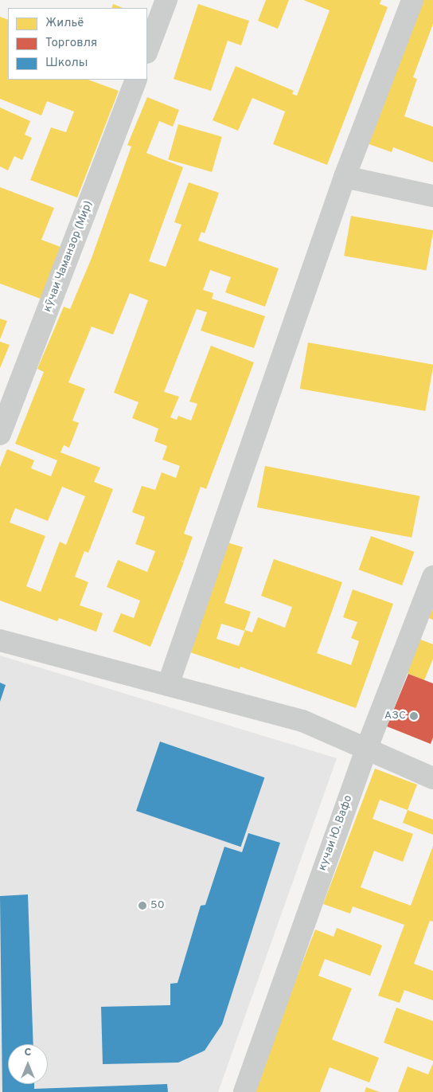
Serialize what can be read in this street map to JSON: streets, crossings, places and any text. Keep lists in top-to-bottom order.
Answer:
{
  "streets": {
    "street": ["кӯчаи Чаманзор (Мир)", "кучаи Ю. Вафо"]
  },
  "places": ["АЗС", "50"],
  "legend": ["Жильё", "Торговля", "Школы"],
  "north": "top"
}
